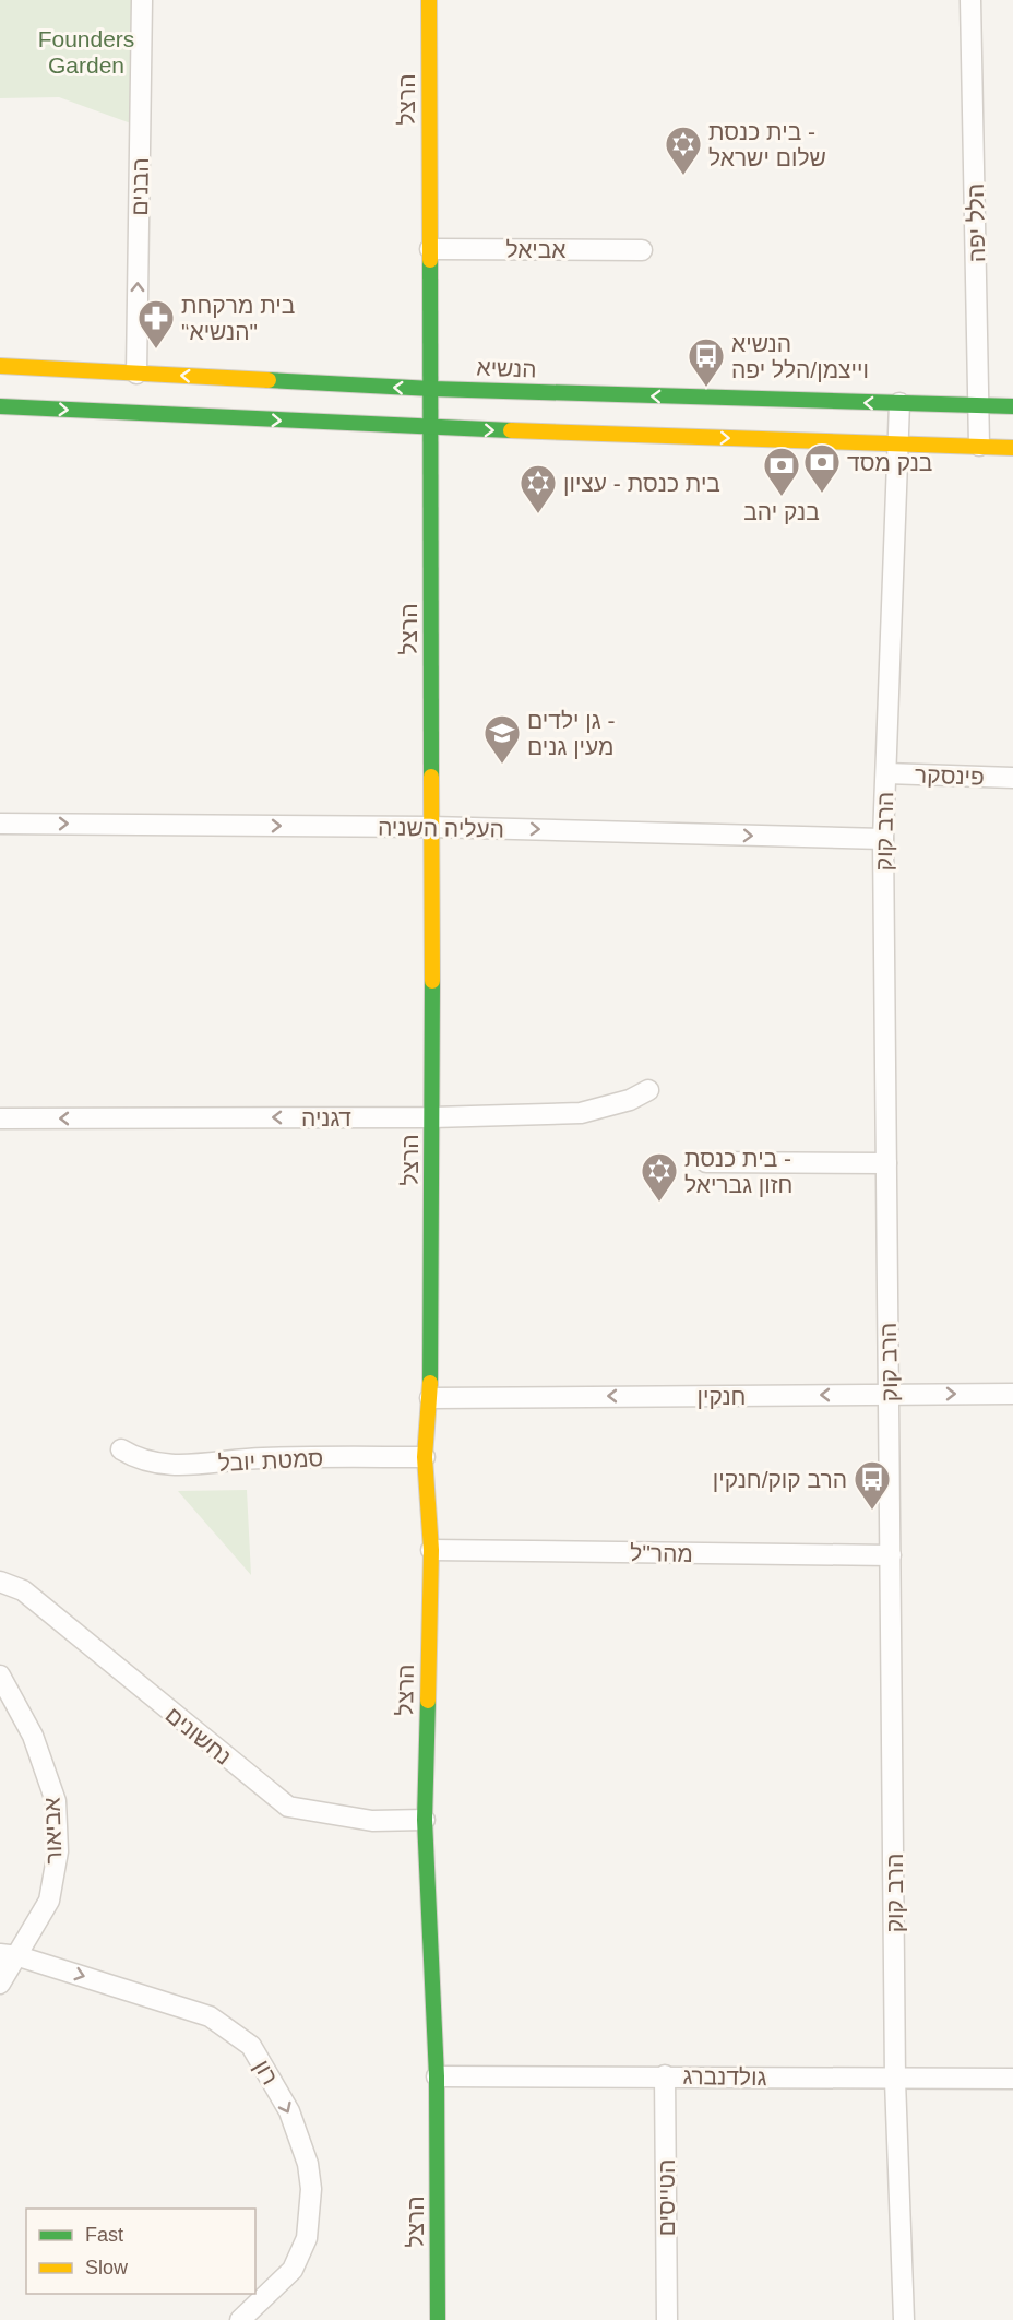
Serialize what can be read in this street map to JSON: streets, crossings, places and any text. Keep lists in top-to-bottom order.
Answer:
{
  "streets": {
    "street": [
      "הרצל",
      "הבנים",
      "הלל יפה",
      "אביאל",
      "הנשיא",
      "פינסקר",
      "העליה השניה",
      "הרב קוק",
      "דגניה",
      "חנקין",
      "סמטת יובל",
      "מהר\"ל",
      "נחשונים",
      "אביאור",
      "רון",
      "גולדנברג",
      "הטייסים"
    ]
  },
  "crossings": [
    ["הרצל", "אביאל"],
    ["הרצל", "הנשיא"],
    ["הרצל", "העליה השניה"],
    ["הרצל", "דגניה"],
    ["הרצל", "חנקין"],
    ["הרצל", "סמטת יובל"],
    ["הרצל", "מהר\"ל"],
    ["הרצל", "נחשונים"],
    ["הרצל", "גולדנברג"],
    ["הבנים", "הנשיא"],
    ["הלל יפה", "הנשיא"],
    ["הנשיא", "הרב קוק"],
    ["פינסקר", "הרב קוק"],
    ["העליה השניה", "הרב קוק"],
    ["הרב קוק", "חנקין"],
    ["הרב קוק", "מהר\"ל"],
    ["הרב קוק", "גולדנברג"],
    ["אביאור", "רון"],
    ["גולדנברג", "הטייסים"]
  ],
  "one_way": ["הבנים", "העליה השניה", "דגניה"],
  "parks": ["Founders Garden"],
  "places": {
    "synagogue": ["בית כנסת - שלום ישראל", "בית כנסת - עציון", "בית כנסת - חזון גבריאל"],
    "pharmacy": ["בית מרקחת \"הנשיא\""],
    "bus stop": ["הנשיא וייצמן/הלל יפה", "הרב קוק/חנקין"],
    "bank": ["בנק מסד", "בנק יהב"],
    "school or university": ["גן ילדים - מעין גנים"]
  },
  "legend": ["Fast", "Slow"]
}
